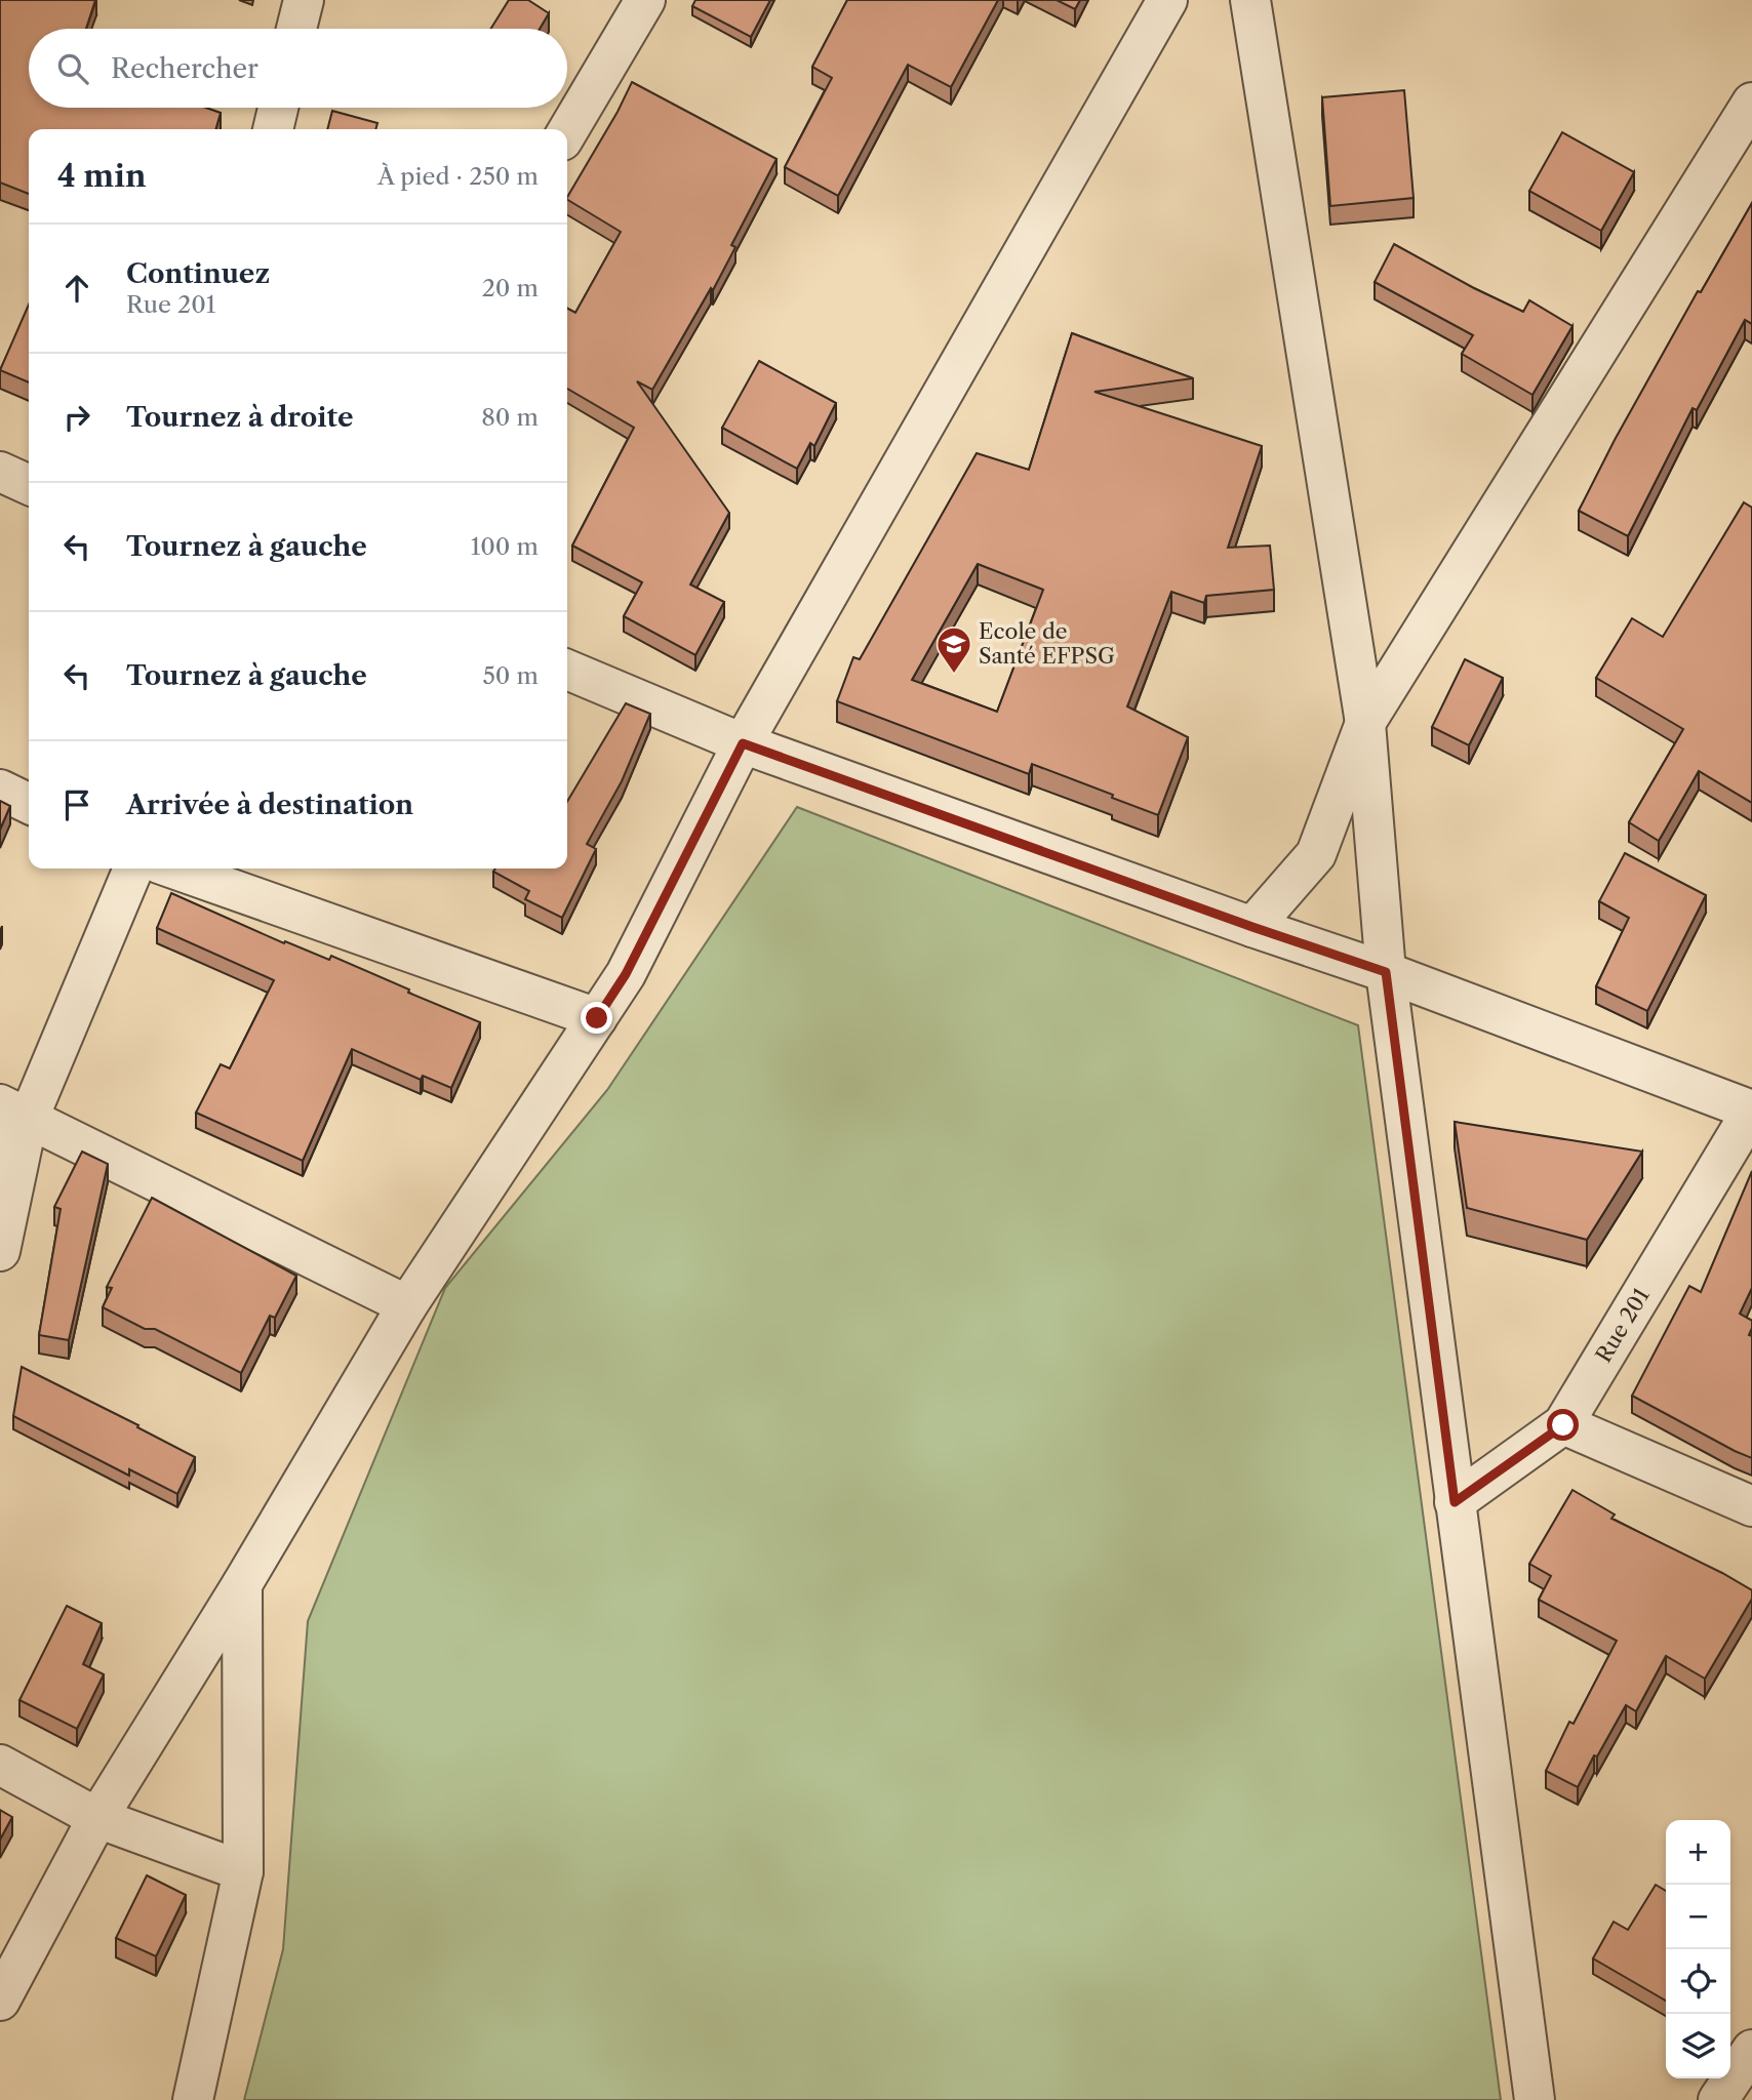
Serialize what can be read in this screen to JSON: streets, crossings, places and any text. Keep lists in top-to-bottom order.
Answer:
{
  "streets": {
    "street": ["Rue 201"]
  },
  "places": {
    "school or university": ["Ecole de Santé EFPSG"]
  },
  "page": {
    "search": "Rechercher",
    "heading": ["4 min", "À pied · 250 m"],
    "list": [
      ["Continuez", "Rue 201", "20 m"],
      ["Tournez à droite", "80 m"],
      ["Tournez à gauche", "100 m"],
      ["Tournez à gauche", "50 m"],
      "Arrivée à destination"
    ],
    "map_buttons": ["+", "−"]
  }
}
